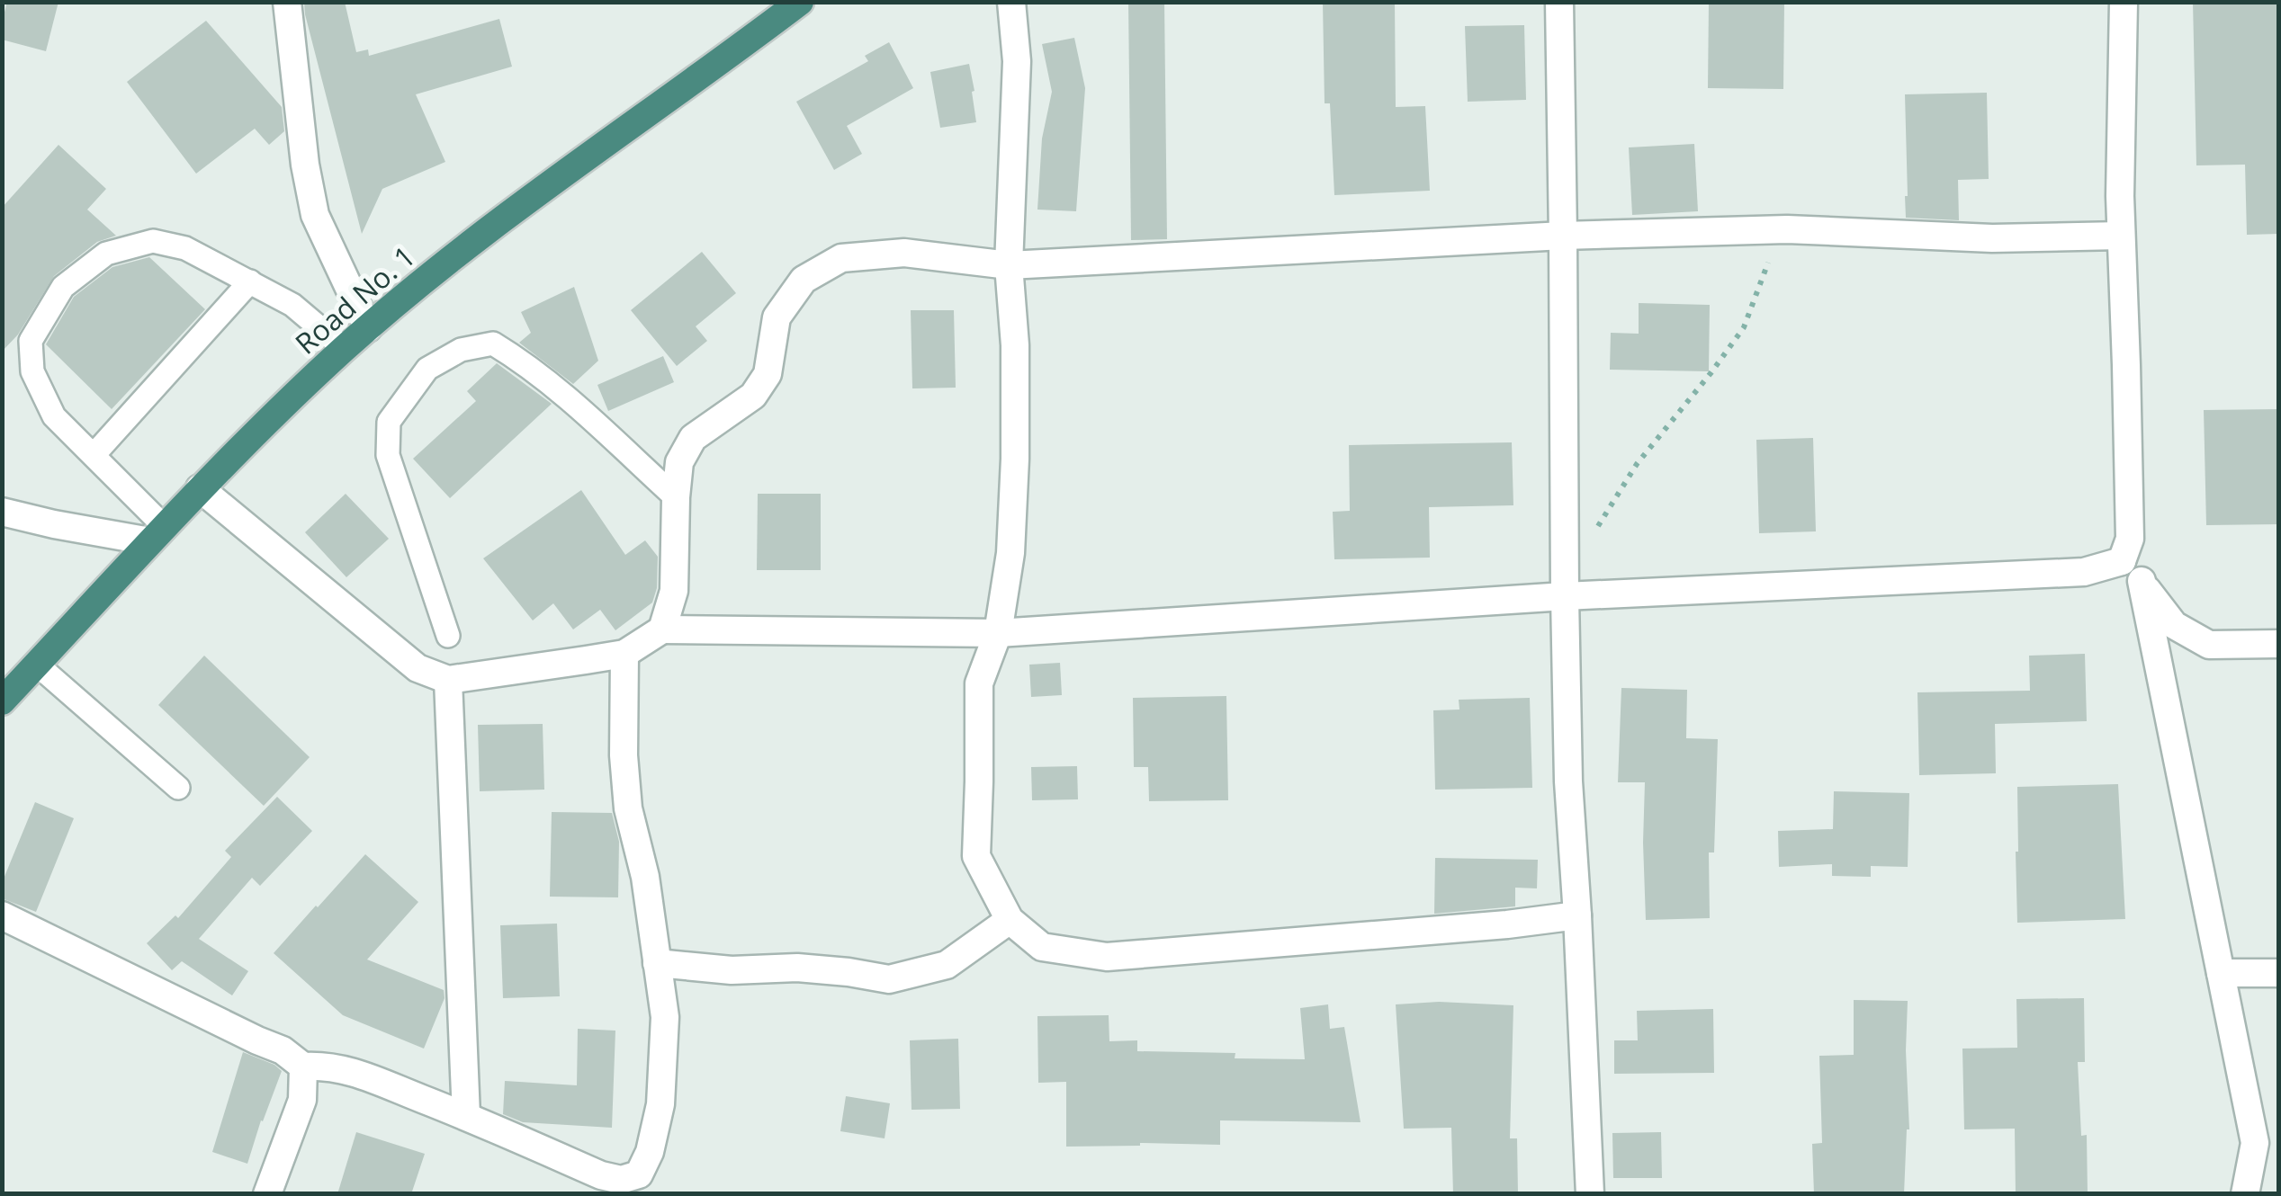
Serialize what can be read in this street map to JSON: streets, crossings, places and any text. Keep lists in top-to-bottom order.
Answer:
{
  "streets": {
    "highway": ["Road No. 1"]
  }
}
